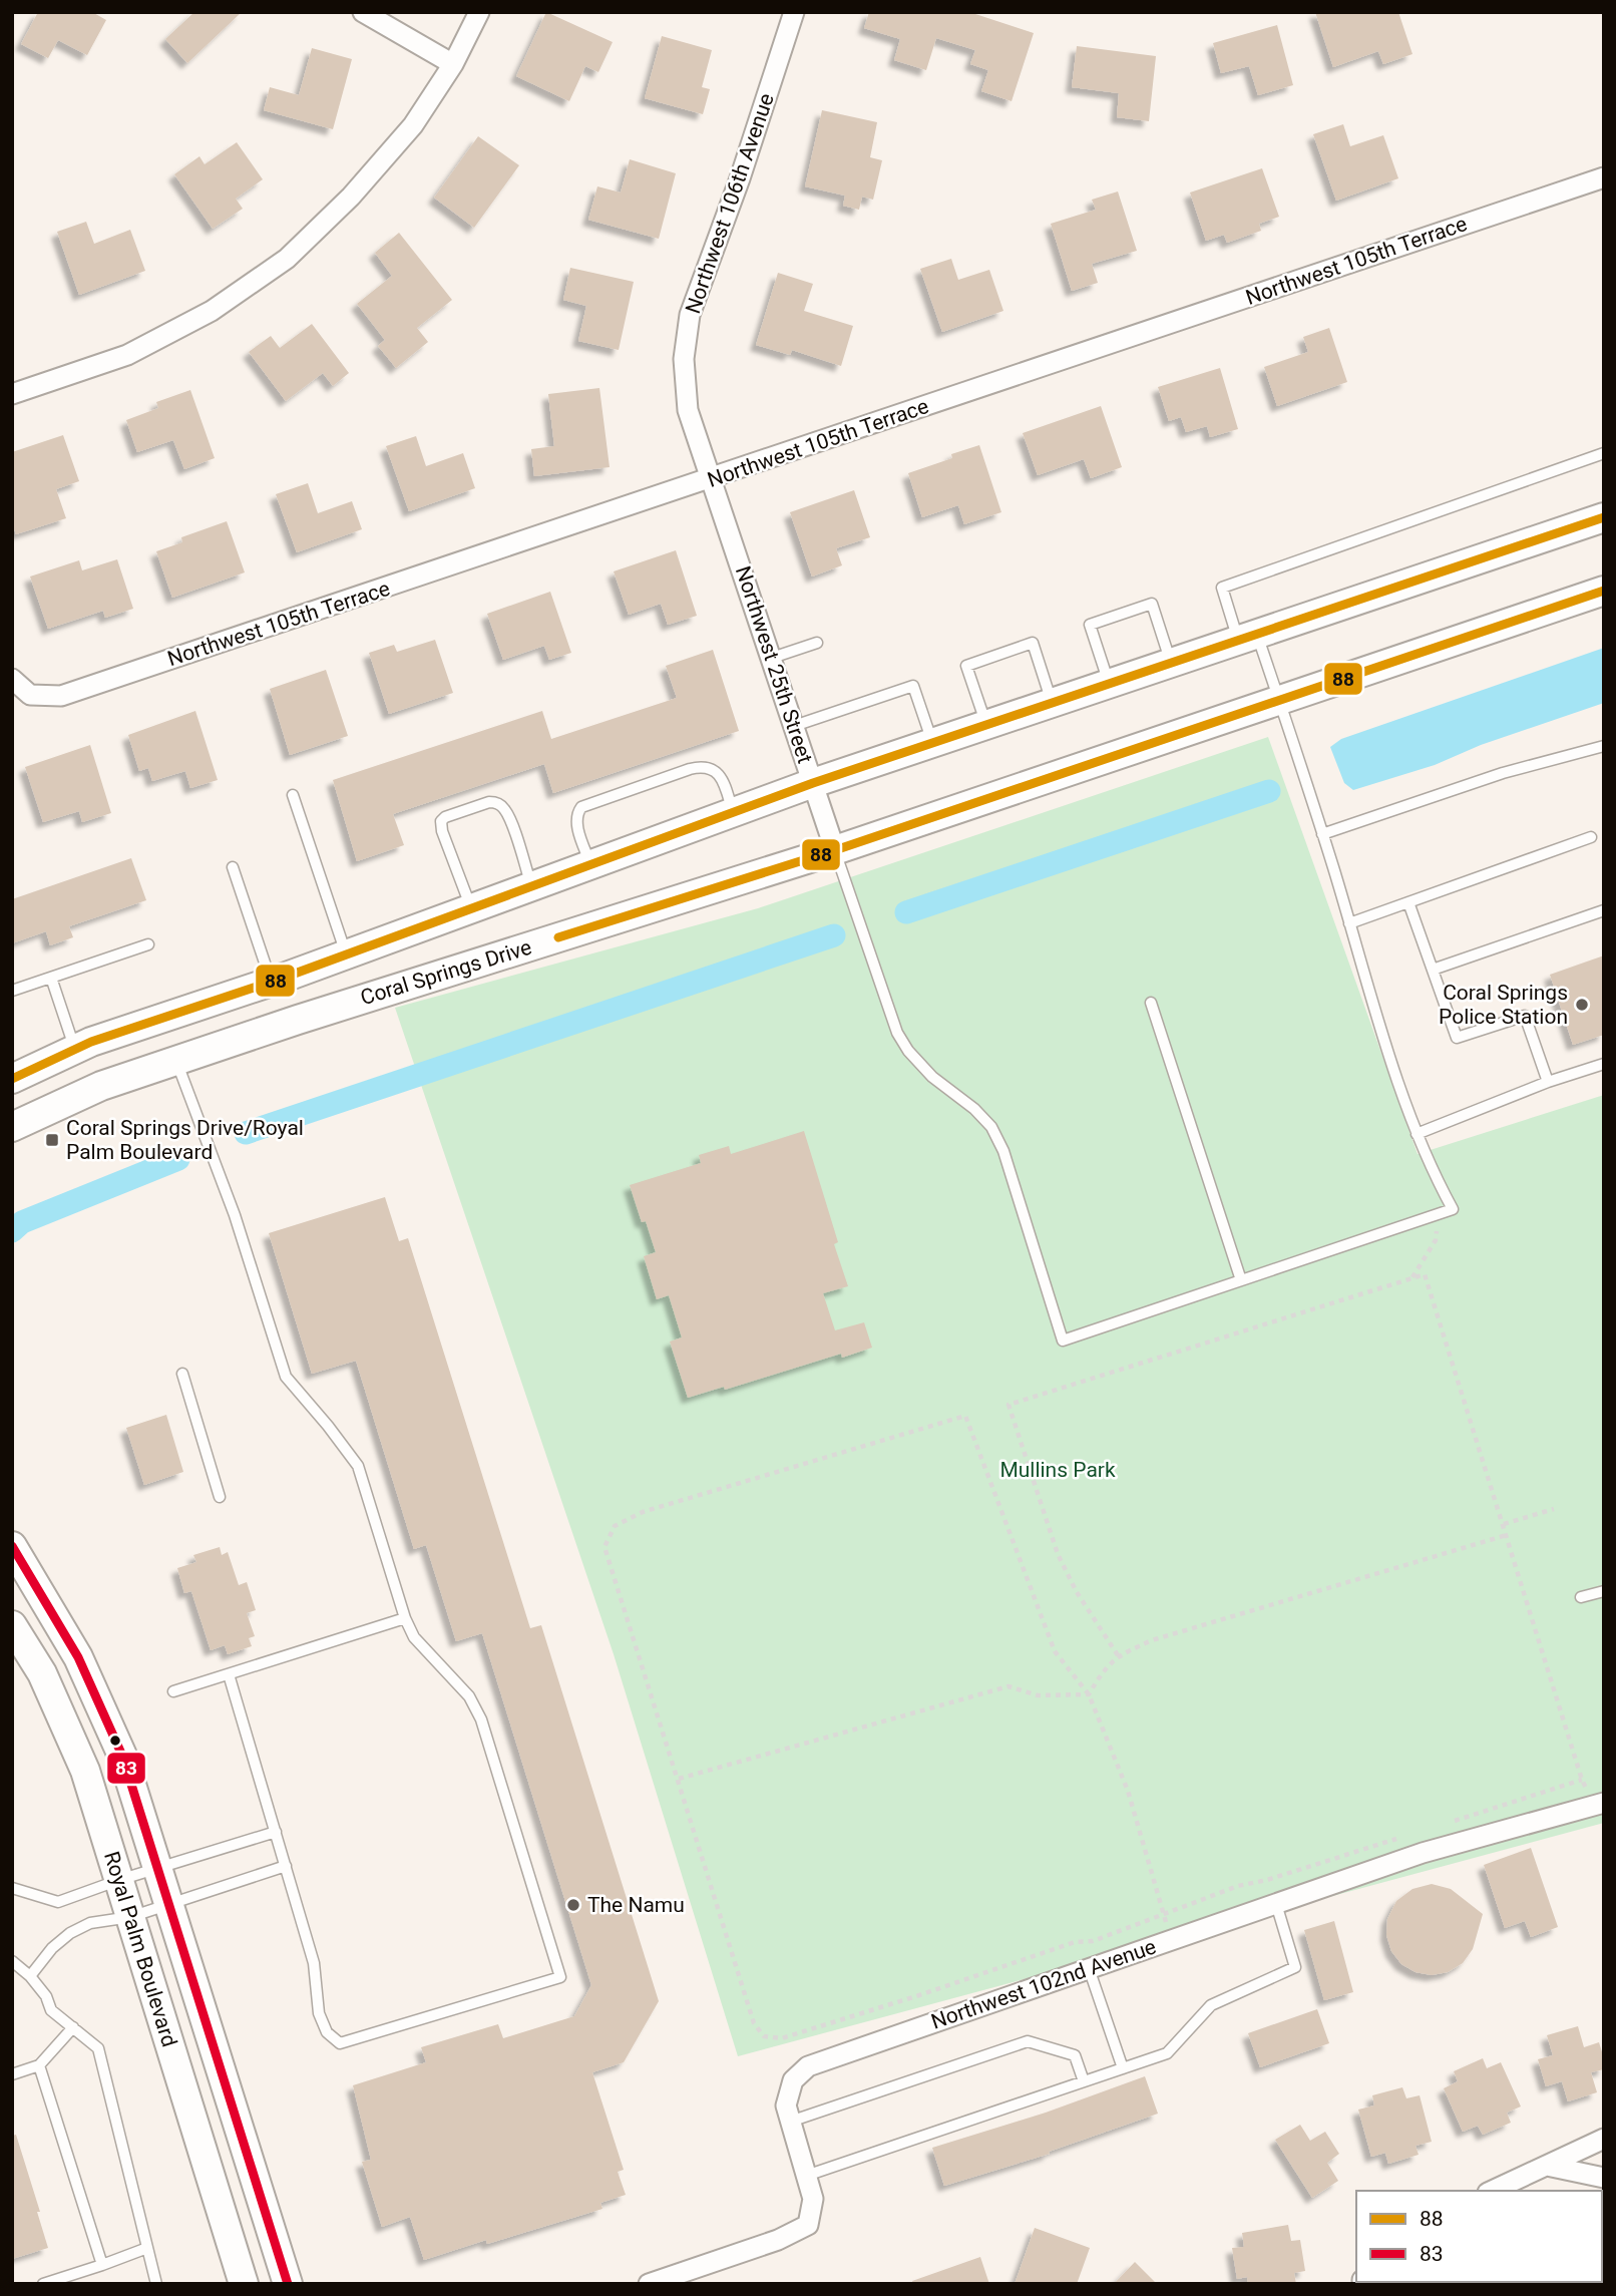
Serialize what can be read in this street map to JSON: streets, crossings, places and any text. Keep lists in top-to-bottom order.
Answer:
{
  "streets": {
    "main road": ["Coral Springs Drive", "Royal Palm Boulevard"],
    "street": [
      "Northwest 106th Avenue",
      "Northwest 105th Terrace",
      "Northwest 25th Street",
      "Northwest 102nd Avenue"
    ]
  },
  "crossings": [
    ["Northwest 106th Avenue", "Northwest 105th Terrace"],
    ["Northwest 106th Avenue", "Northwest 25th Street"],
    ["Northwest 105th Terrace", "Northwest 25th Street"],
    ["Northwest 25th Street", "Coral Springs Drive"]
  ],
  "parks": ["Mullins Park"],
  "places": {
    "other": ["Coral Springs Police Station", "The Namu"],
    "transit": ["Coral Springs Drive/Royal Palm Boulevard"]
  },
  "lines": ["transit line 88", "transit line 83"],
  "legend": ["88", "83"]
}
